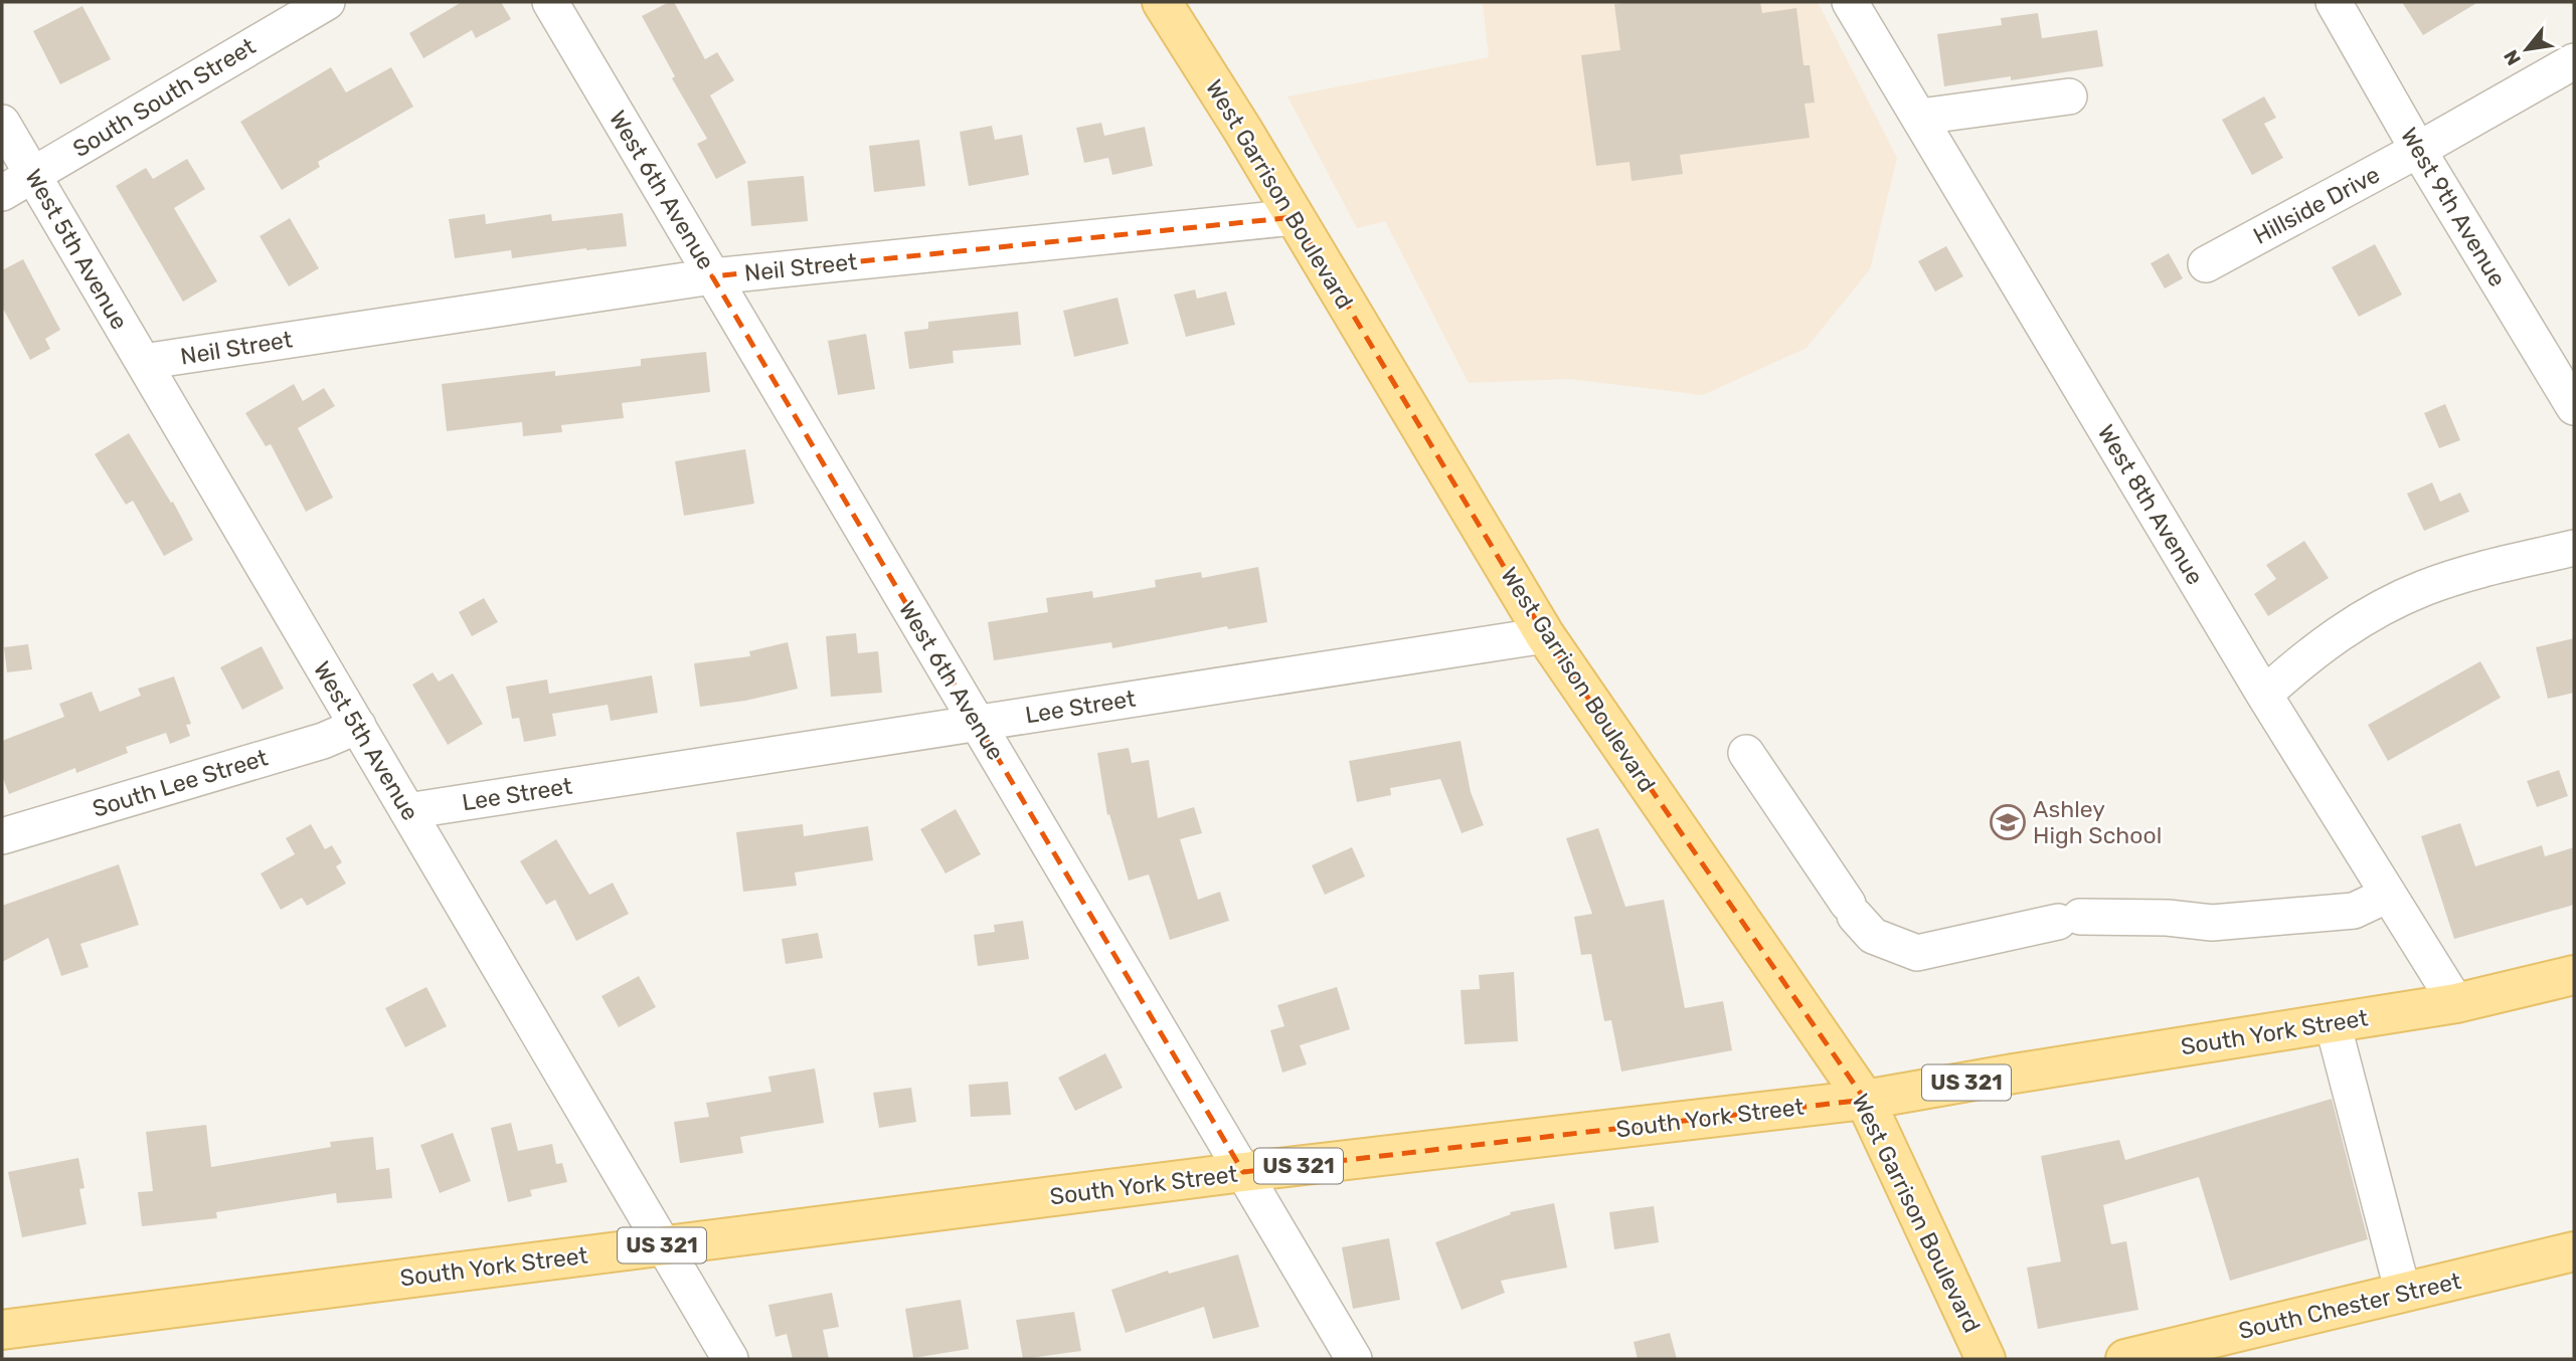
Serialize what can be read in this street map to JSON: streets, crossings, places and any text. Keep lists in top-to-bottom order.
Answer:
{
  "streets": {
    "main road": [
      "West Garrison Boulevard",
      "South York Street",
      "US 321",
      "South Chester Street"
    ],
    "street": [
      "South South Street",
      "West 6th Avenue",
      "Hillside Drive",
      "West 9th Avenue",
      "West 5th Avenue",
      "Neil Street",
      "West 8th Avenue",
      "Lee Street",
      "South Lee Street"
    ]
  },
  "crossings": [
    ["South South Street", "West 5th Avenue"],
    ["West 6th Avenue", "Neil Street"],
    ["West 6th Avenue", "Lee Street"],
    ["West 6th Avenue", "South York Street"],
    ["West Garrison Boulevard", "Neil Street"],
    ["West Garrison Boulevard", "Lee Street"],
    ["West Garrison Boulevard", "South York Street"],
    ["Hillside Drive", "West 9th Avenue"],
    ["West 5th Avenue", "Neil Street"],
    ["West 5th Avenue", "Lee Street"],
    ["West 5th Avenue", "South Lee Street"],
    ["West 5th Avenue", "South York Street"],
    ["West 8th Avenue", "South York Street"]
  ],
  "places": {
    "school or university": ["Ashley High School"]
  },
  "north": "bottom left"
}
